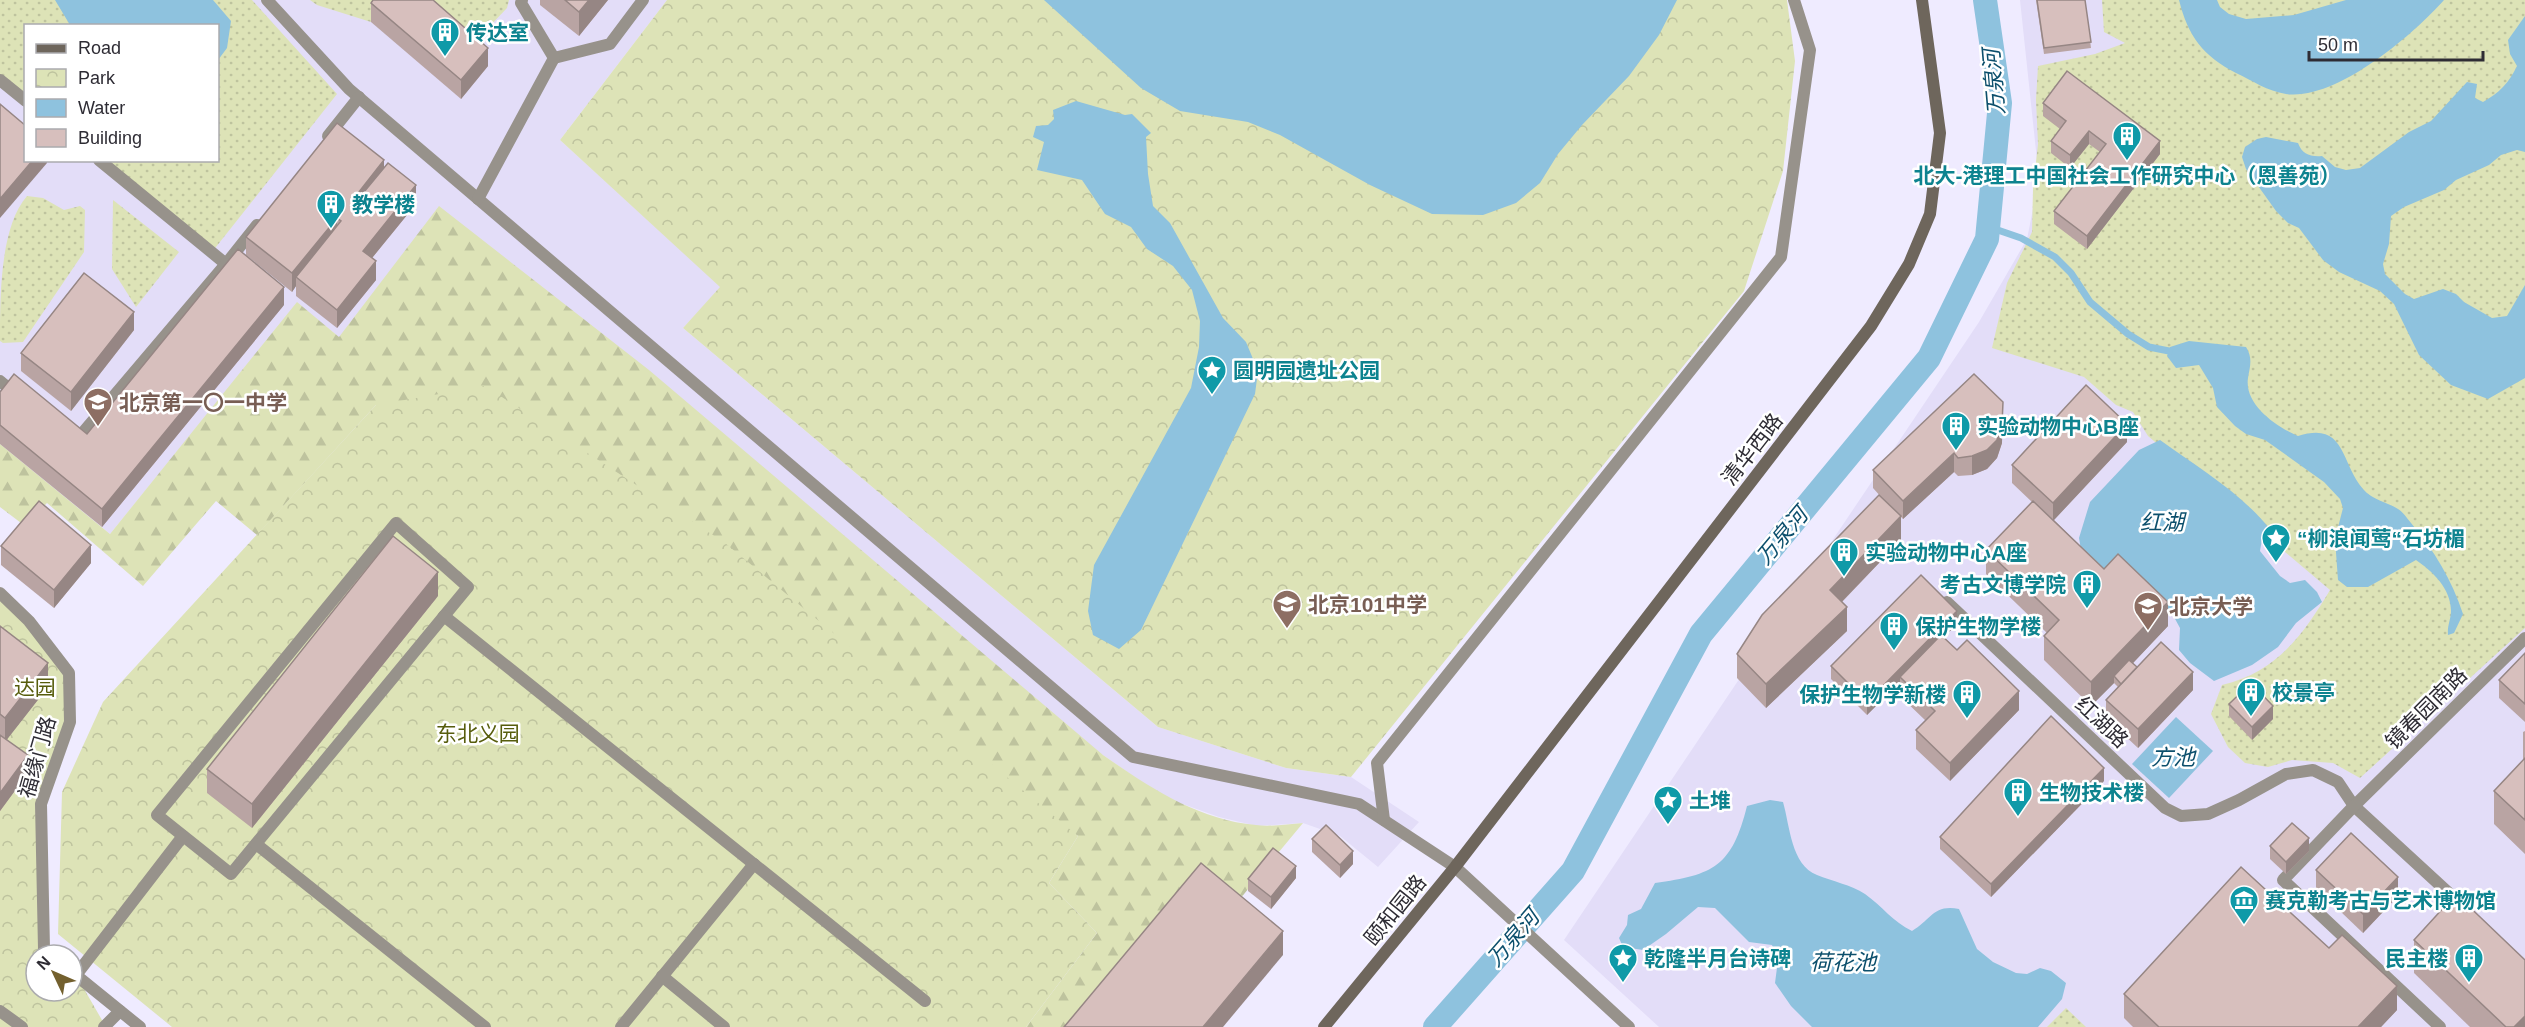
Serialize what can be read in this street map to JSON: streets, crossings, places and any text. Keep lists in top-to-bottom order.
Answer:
{
  "streets": {
    "main road": ["清华西路", "颐和园路"],
    "street": ["镜春园南路", "红湖路", "福缘门路"]
  },
  "crossings": [
    ["清华西路", "颐和园路"],
    ["镜春园南路", "红湖路"]
  ],
  "water": [
    "万泉河",
    "红湖",
    "方池",
    "荷花池"
  ],
  "parks": ["达园", "东北义园"],
  "places": {
    "building": [
      "传达室",
      "北大-港理工中国社会工作研究中心（恩善苑）",
      "教学楼",
      "实验动物中心B座",
      "实验动物中心A座",
      "考古文博学院",
      "保护生物学楼",
      "校景亭",
      "保护生物学新楼",
      "生物技术楼",
      "民主楼"
    ],
    "place": [
      "圆明园遗址公园",
      "“柳浪闻莺“石坊楣",
      "土堆",
      "乾隆半月台诗碑"
    ],
    "school or university": ["北京第一〇一中学", "北京101中学", "北京大学"],
    "museum": ["赛克勒考古与艺术博物馆"]
  },
  "legend": [
    "Road",
    "Park",
    "Water",
    "Building"
  ],
  "scale_bar": "50 m",
  "north": "top left"
}
